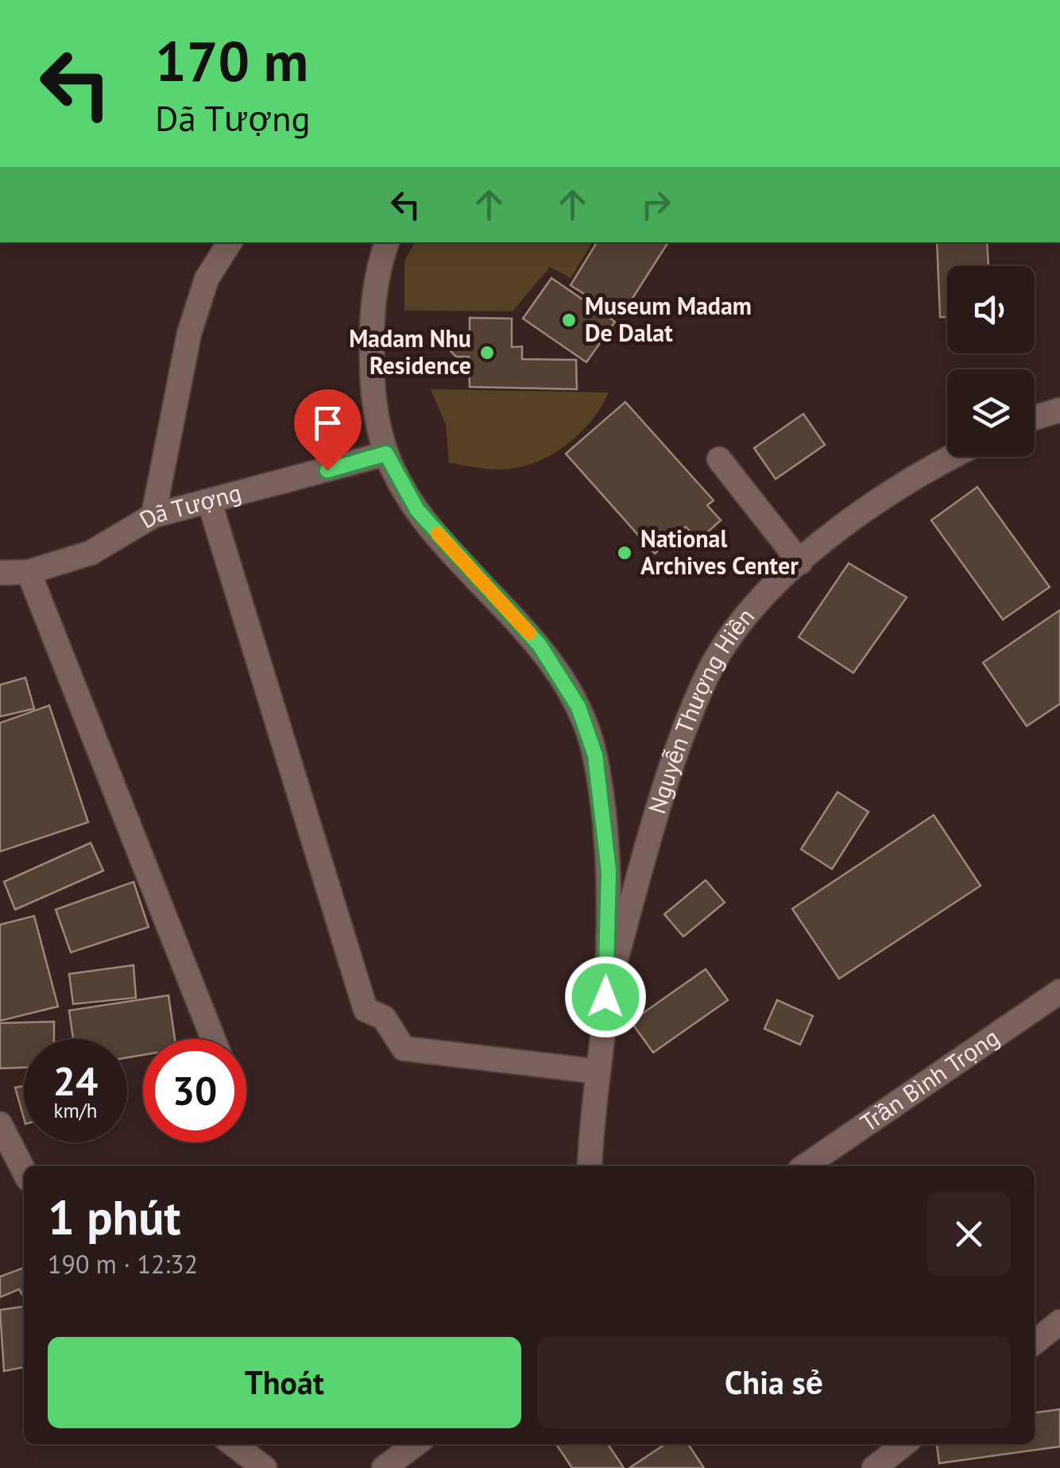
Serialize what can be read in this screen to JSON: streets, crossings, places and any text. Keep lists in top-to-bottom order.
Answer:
{
  "streets": {
    "street": ["Dã Tượng", "Nguyễn Thượng Hiền", "Trần Bình Trọng"]
  },
  "places": ["Museum Madam De Dalat", "Madam Nhu Residence", "National Archives Center"],
  "page": {
    "turn": ["170 m", "Dã Tượng"],
    "speed": "24 km/h",
    "limit": "30",
    "heading": ["1 phút", "190 m · 12:32"],
    "buttons": ["Thoát", "Chia sẻ"]
  }
}
